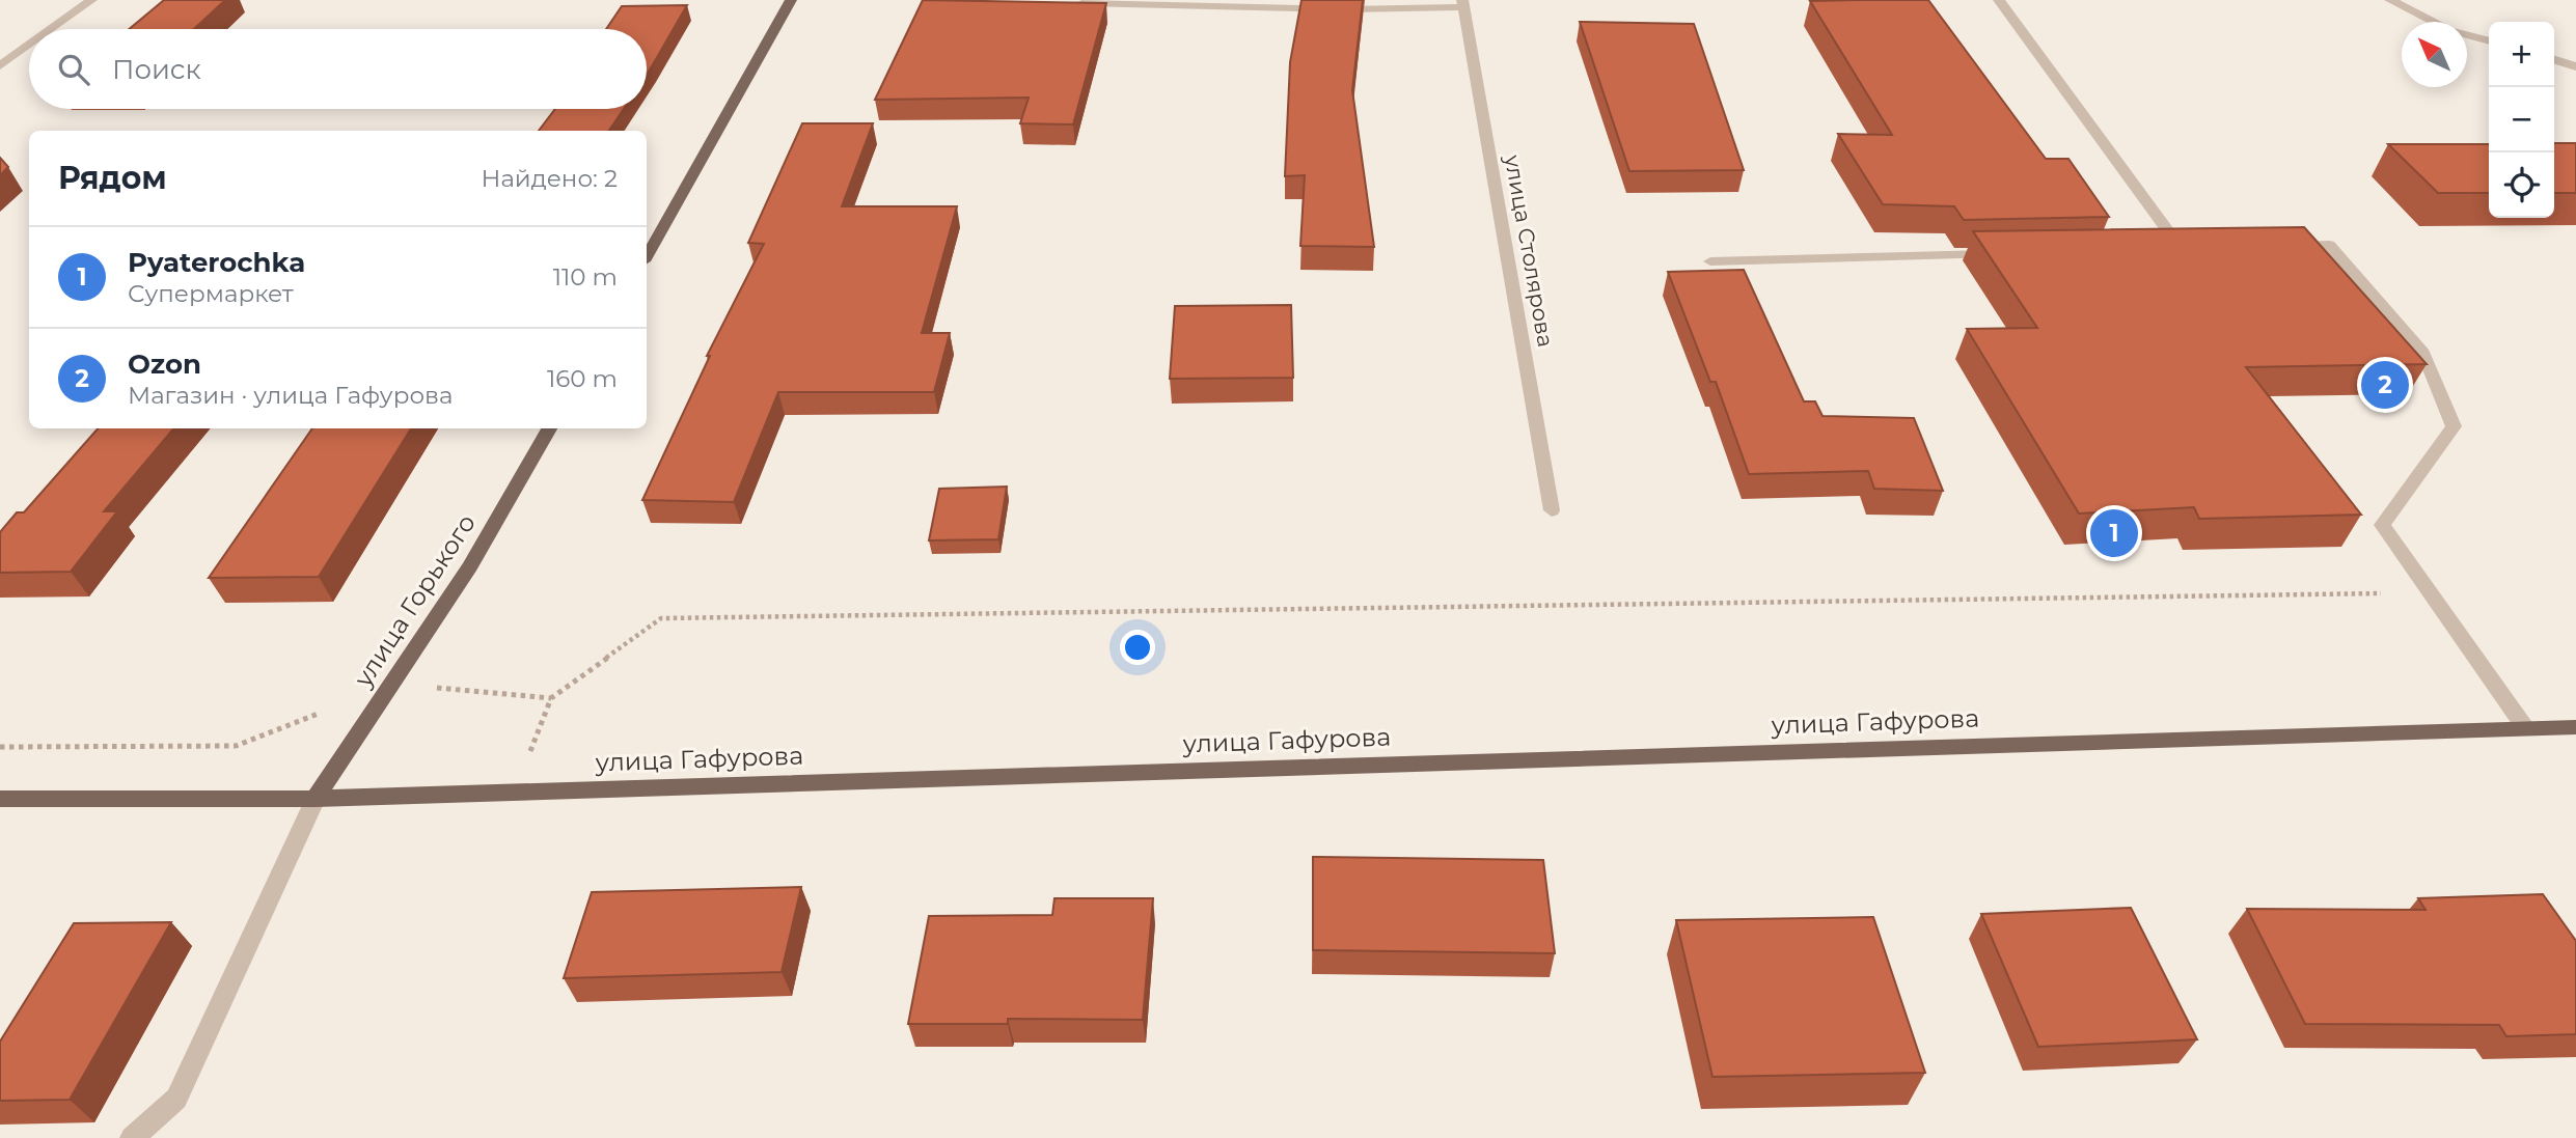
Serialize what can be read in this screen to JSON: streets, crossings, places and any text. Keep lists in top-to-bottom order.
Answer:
{
  "streets": {
    "main road": ["улица Горького", "улица Гафурова"],
    "street": ["улица Столярова"]
  },
  "crossings": [
    ["улица Горького", "улица Гафурова"]
  ],
  "north": "top left",
  "page": {
    "map_buttons": ["+", "−"],
    "search": "Поиск",
    "heading": ["Рядом", "Найдено: 2"],
    "list": [
      {
        "mark": "1",
        "name": "Pyaterochka",
        "note": "Супермаркет",
        "value": "110 m"
      },
      {
        "mark": "2",
        "name": "Ozon",
        "note": "Магазин · улица Гафурова",
        "value": "160 m"
      }
    ],
    "pins": ["2", "1"]
  }
}
